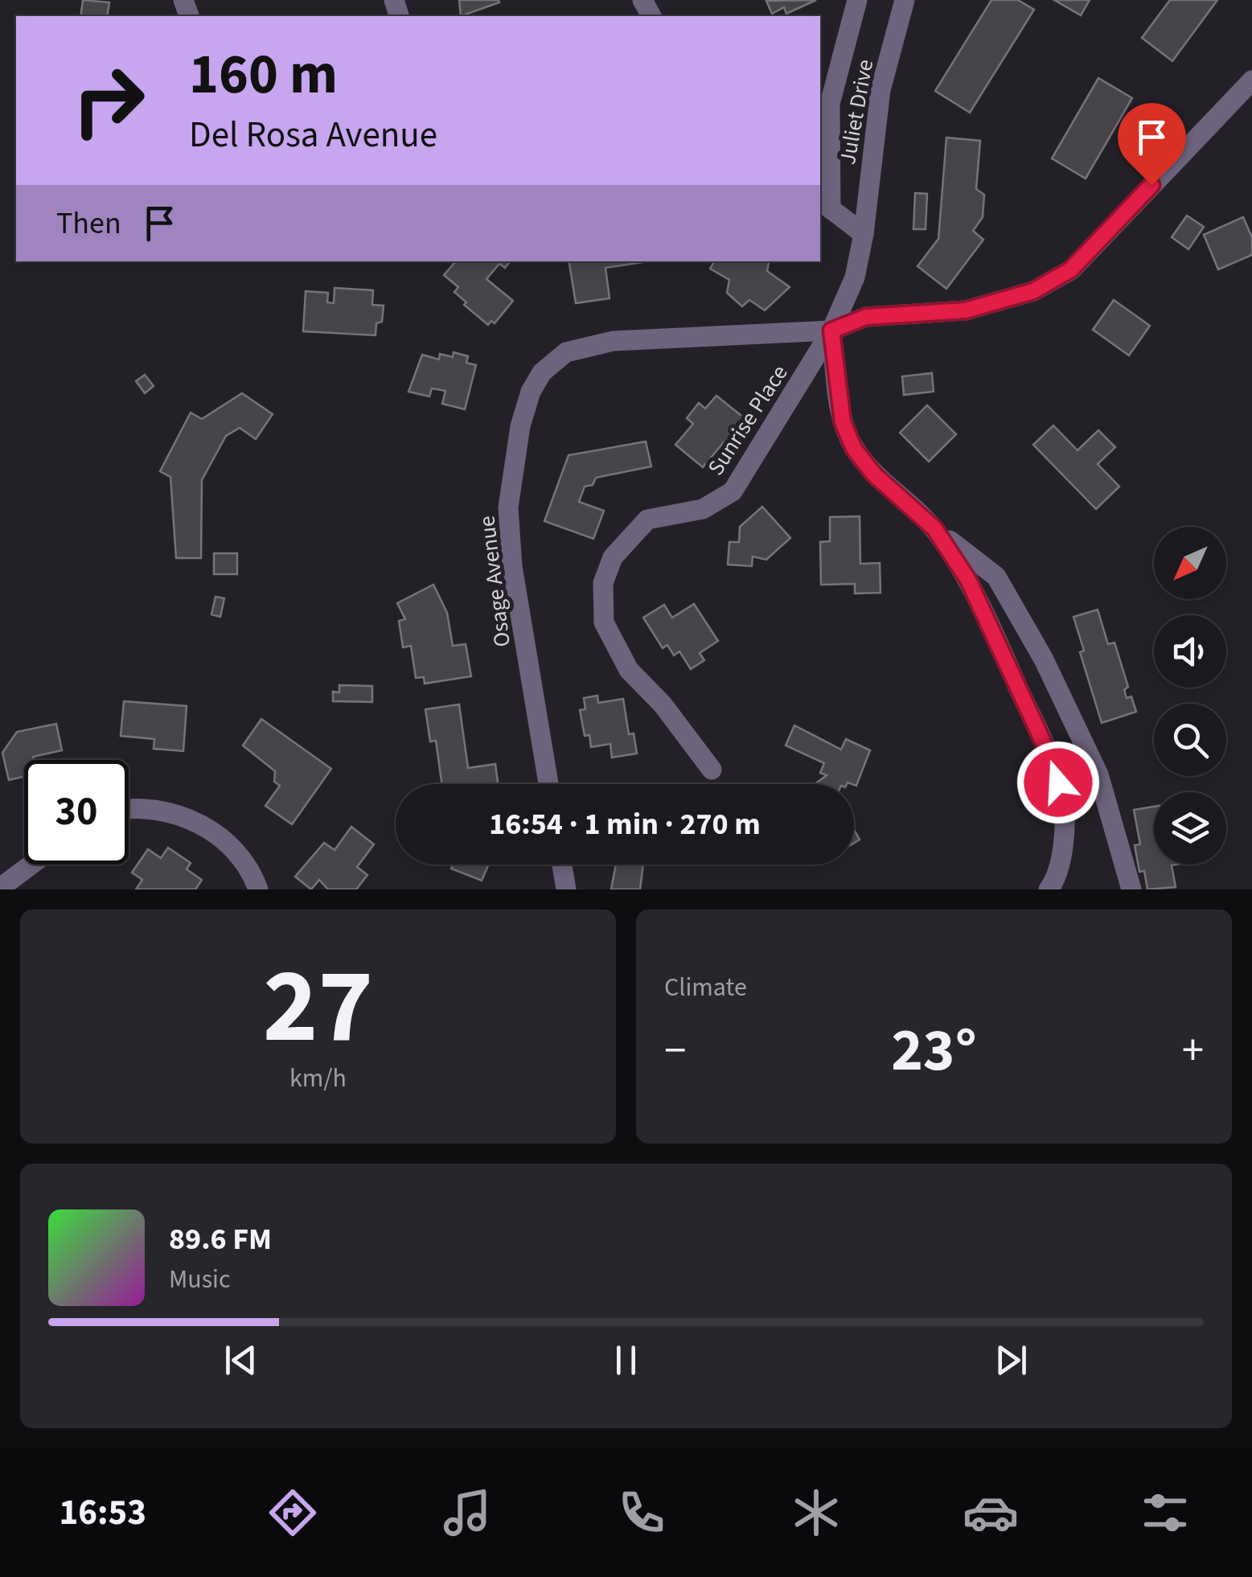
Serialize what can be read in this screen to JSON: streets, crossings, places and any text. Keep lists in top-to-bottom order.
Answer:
{
  "streets": {
    "street": ["Juliet Drive", "Sunrise Place", "Osage Avenue"]
  },
  "crossings": [
    ["Juliet Drive", "Sunrise Place"],
    ["Juliet Drive", "Osage Avenue"],
    ["Sunrise Place", "Osage Avenue"]
  ],
  "north": "bottom left",
  "page": {
    "turn": ["160 m", "Del Rosa Avenue"],
    "then": "Then",
    "limit": "30",
    "trip": "16:54 · 1 min · 270 m",
    "tile": [
      ["27", "km/h"],
      "Climate"
    ],
    "heat": ["−", "23°", "+"],
    "song": ["89.6 FM", "Music"],
    "tabs": "16:53"
  }
}
